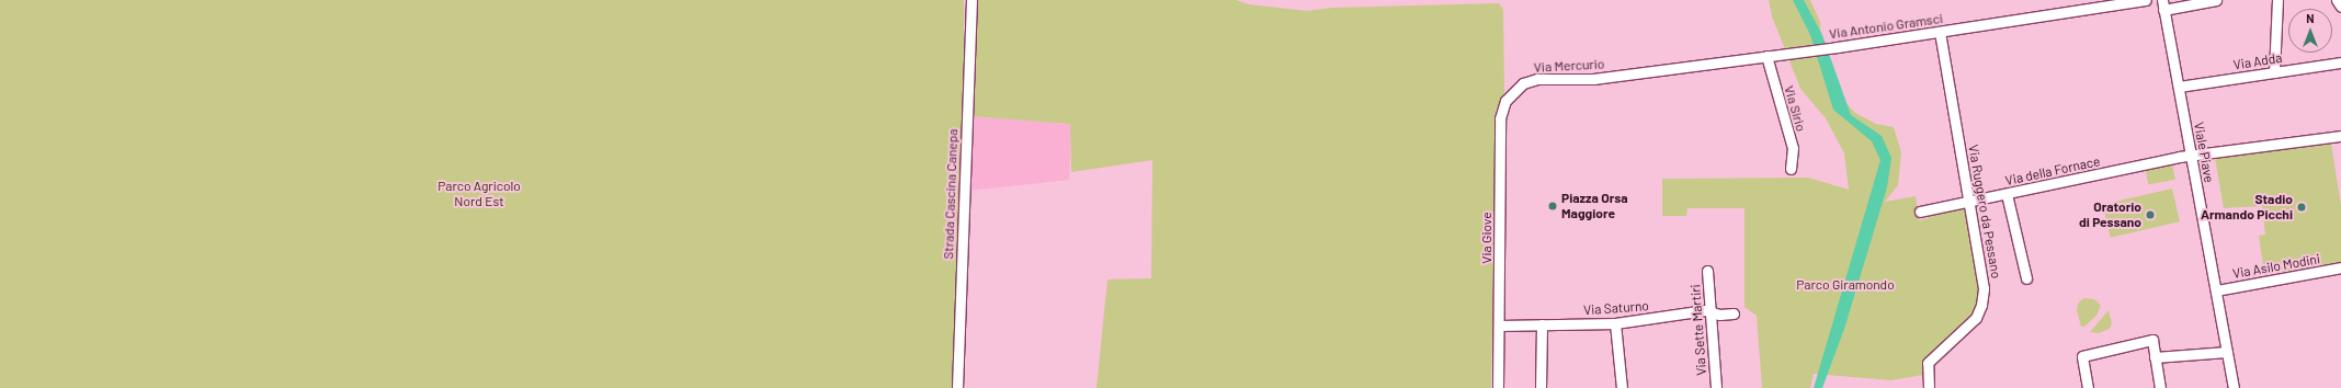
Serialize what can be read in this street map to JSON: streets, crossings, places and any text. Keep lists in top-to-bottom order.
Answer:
{
  "streets": {
    "street": [
      "Via Antonio Gramsci",
      "Via Adda",
      "Via Mercurio",
      "Via Sirio",
      "Viale Piave",
      "Via della Fornace",
      "Strada Cascina Canepa",
      "Via Ruggero da Pessano",
      "Via Giove",
      "Via Asilo Modini",
      "Via Saturno",
      "Via Sette Martiri"
    ]
  },
  "crossings": [
    ["Via Antonio Gramsci", "Via Mercurio"],
    ["Via Antonio Gramsci", "Via Sirio"],
    ["Via Antonio Gramsci", "Via Ruggero da Pessano"],
    ["Via Adda", "Viale Piave"],
    ["Via Mercurio", "Via Giove"],
    ["Viale Piave", "Via della Fornace"],
    ["Viale Piave", "Via Asilo Modini"],
    ["Via della Fornace", "Via Ruggero da Pessano"],
    ["Via Giove", "Via Saturno"],
    ["Via Saturno", "Via Sette Martiri"]
  ],
  "parks": ["Parco Agricolo Nord Est", "Parco Giramondo"],
  "places": ["Piazza Orsa Maggiore", "Stadio Armando Picchi", "Oratorio di Pessano"],
  "north": "top"
}
